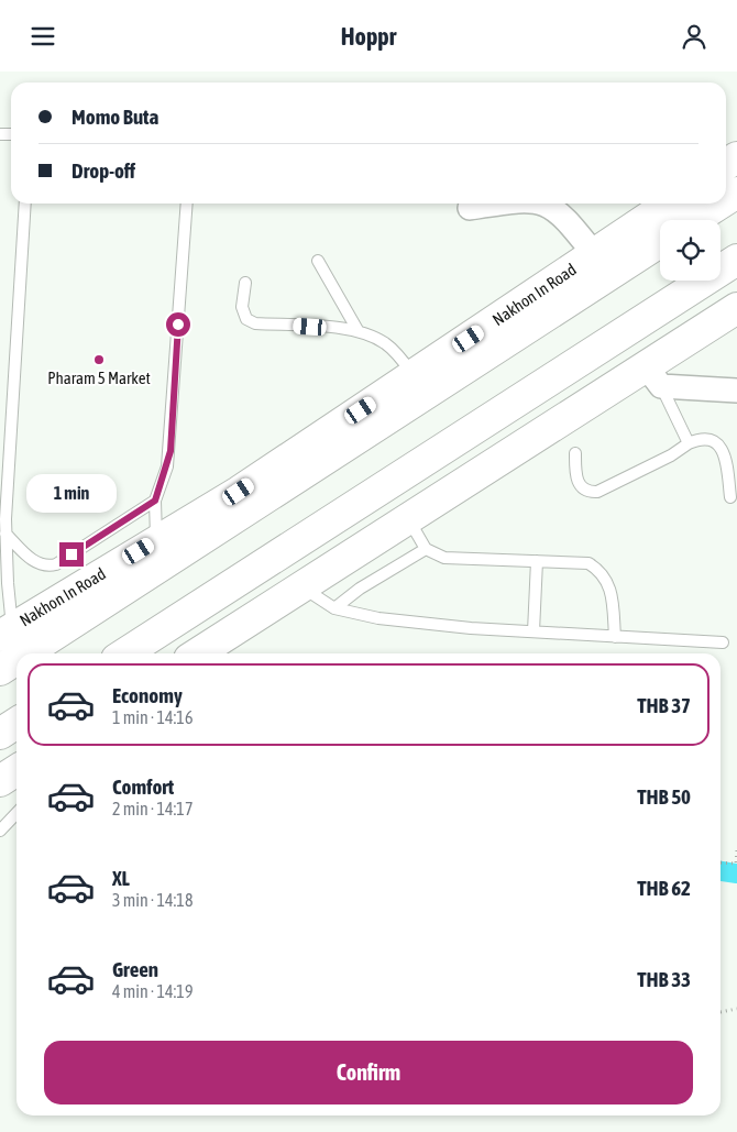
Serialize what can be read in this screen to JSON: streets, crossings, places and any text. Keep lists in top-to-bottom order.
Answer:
{
  "streets": {
    "main road": ["Nakhon In Road"]
  },
  "places": ["Pharam 5 Market"],
  "page": {
    "header": "Hoppr",
    "banner": ["Momo Buta", "Drop-off"],
    "bubble": "1 min",
    "list": [
      {
        "name": "Economy",
        "note": "1 min · 14:16",
        "value": "THB 37"
      },
      {
        "name": "Comfort",
        "note": "2 min · 14:17",
        "value": "THB 50"
      },
      {
        "name": "XL",
        "note": "3 min · 14:18",
        "value": "THB 62"
      },
      {
        "name": "Green",
        "note": "4 min · 14:19",
        "value": "THB 33"
      }
    ],
    "buttons": "Confirm"
  }
}
